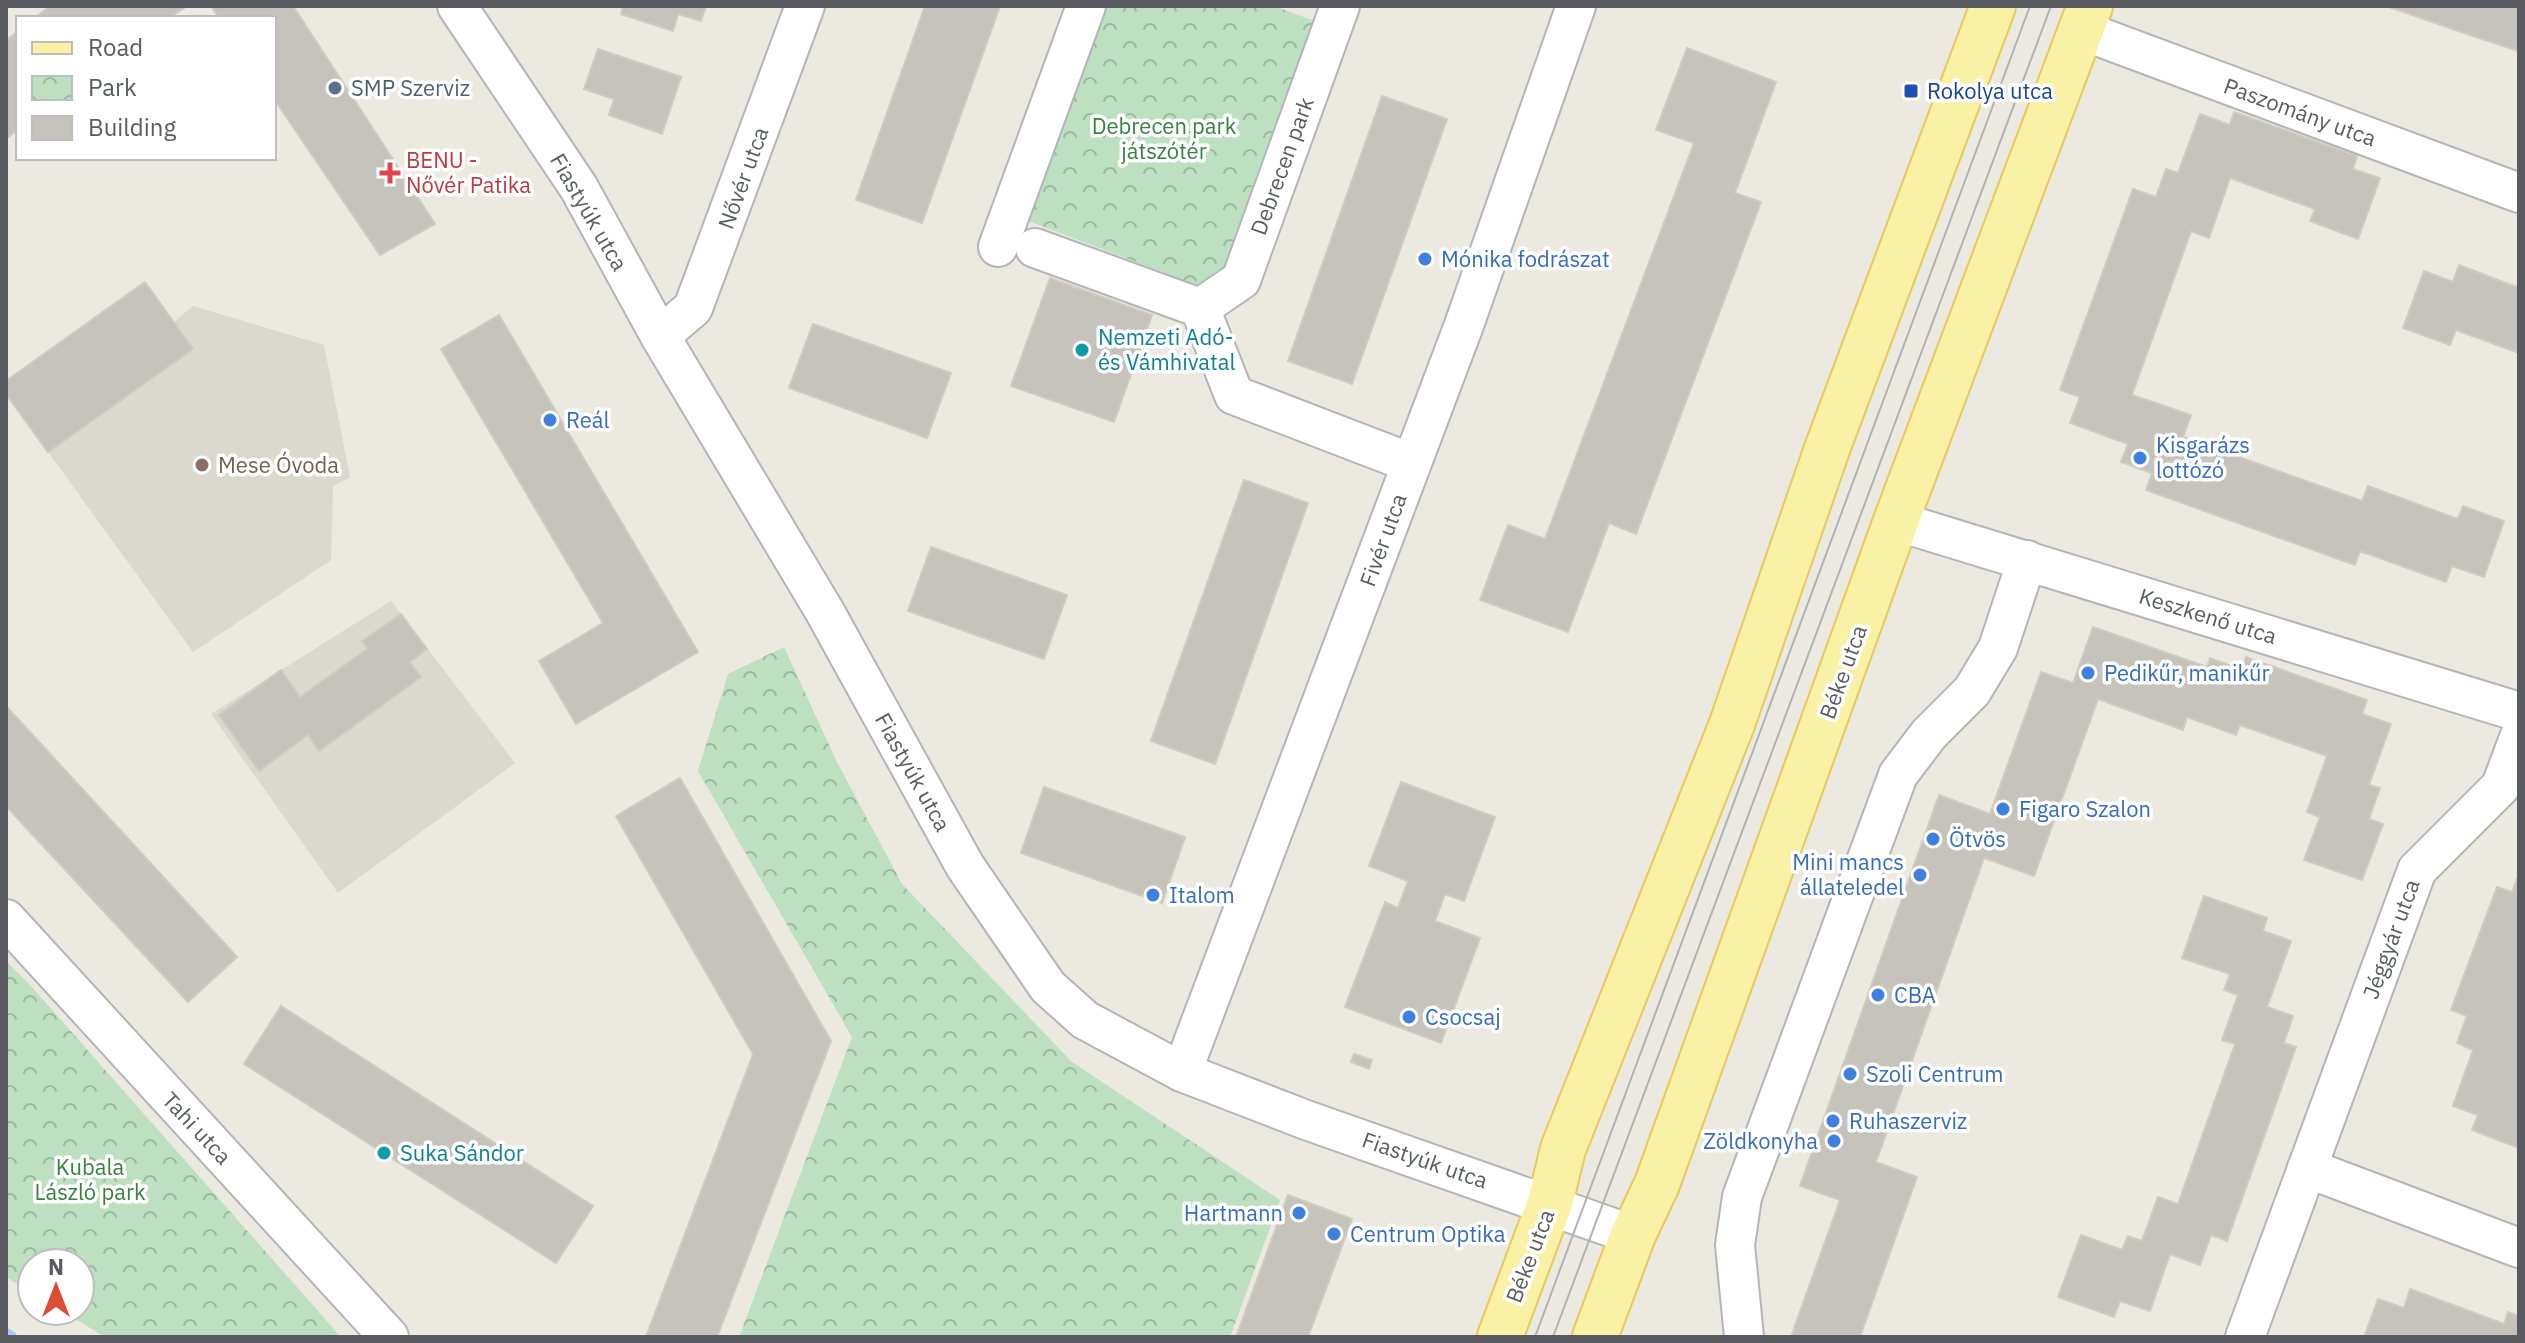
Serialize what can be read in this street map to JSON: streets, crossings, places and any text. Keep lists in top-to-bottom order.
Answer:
{
  "streets": {
    "main road": ["Béke utca"],
    "street": [
      "Paszomány utca",
      "Debrecen park",
      "Nővér utca",
      "Fiastyúk utca",
      "Fivér utca",
      "Keszkenő utca",
      "Jéggyár utca",
      "Tahi utca"
    ]
  },
  "crossings": [
    ["Paszomány utca", "Béke utca"],
    ["Nővér utca", "Fiastyúk utca"],
    ["Fiastyúk utca", "Fivér utca"],
    ["Fiastyúk utca", "Béke utca"],
    ["Keszkenő utca", "Béke utca"]
  ],
  "parks": ["Debrecen park játszótér", "Kubala László park"],
  "places": {
    "other": [
      "SMP Szerviz",
      "Mónika fodrászat",
      "Nemzeti Adó- és Vámhivatal",
      "Reál",
      "Kisgarázs lottózó",
      "Mese Óvoda",
      "Pedikűr, manikűr",
      "Figaro Szalon",
      "Ötvös",
      "Mini mancs állateledel",
      "Italom",
      "CBA",
      "Csocsaj",
      "Szoli Centrum",
      "Ruhaszerviz",
      "Zöldkonyha",
      "Suka Sándor",
      "Hartmann",
      "Centrum Optika"
    ],
    "transit": ["Rokolya utca"],
    "health": ["BENU - Nővér Patika"]
  },
  "legend": ["Road", "Park", "Building"],
  "north": "top"
}
